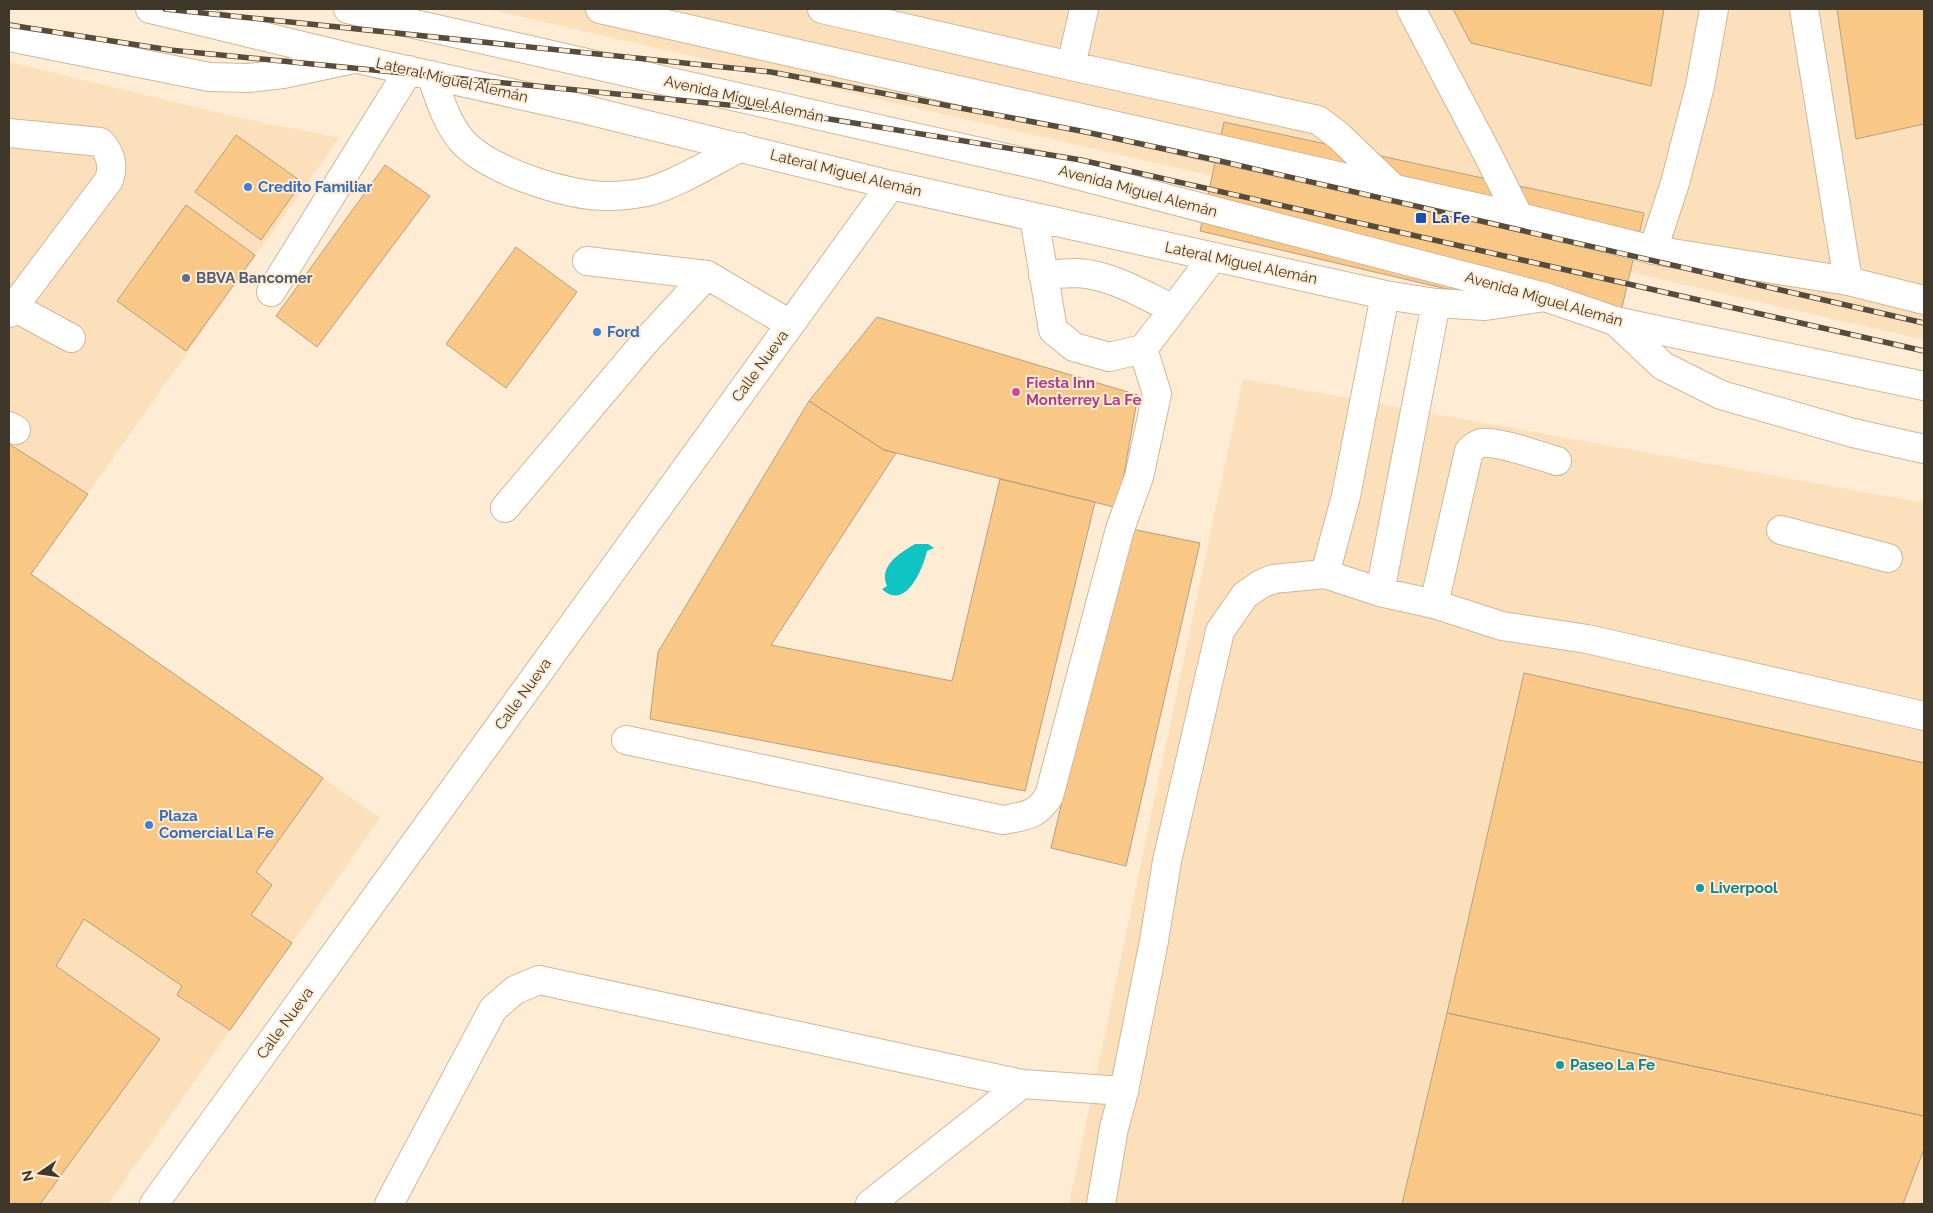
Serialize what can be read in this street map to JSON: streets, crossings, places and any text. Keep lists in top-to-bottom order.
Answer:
{
  "streets": {
    "main road": ["Lateral Miguel Alemán", "Avenida Miguel Alemán", "Calle Nueva"]
  },
  "crossings": [
    ["Lateral Miguel Alemán", "Avenida Miguel Alemán"],
    ["Lateral Miguel Alemán", "Calle Nueva"]
  ],
  "places": {
    "other": [
      "Credito Familiar",
      "BBVA Bancomer",
      "Ford",
      "Fiesta Inn Monterrey La Fe",
      "Plaza Comercial La Fe",
      "Liverpool",
      "Paseo La Fe"
    ],
    "transit": ["La Fe"]
  },
  "north": "left"
}
